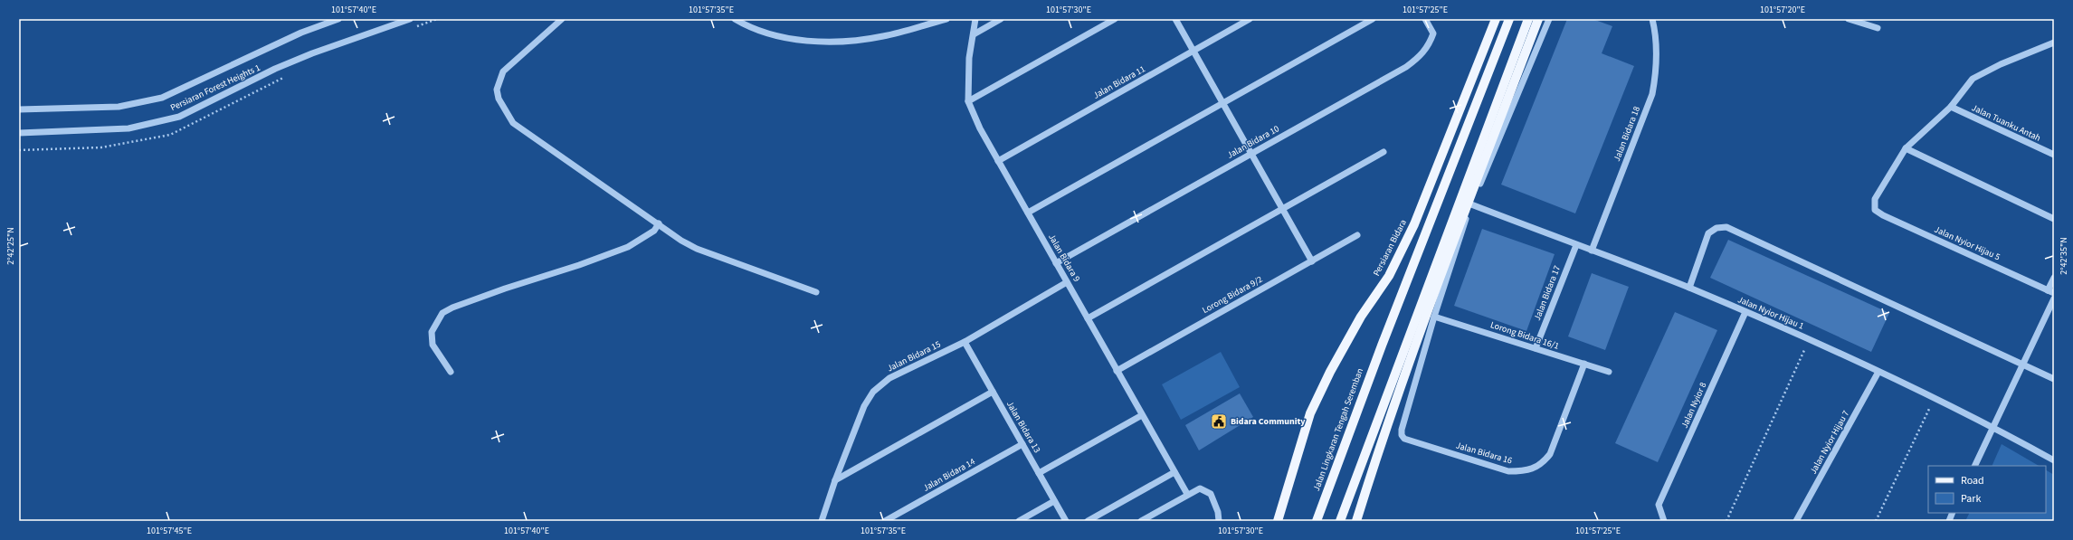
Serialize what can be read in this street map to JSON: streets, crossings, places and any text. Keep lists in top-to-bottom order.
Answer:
{
  "streets": {
    "main road": ["Persiaran Bidara", "Jalan Lingkaran Tengah Seremban"],
    "street": [
      "Jalan Bidara 11",
      "Persiaran Forest Heights 1",
      "Jalan Tuanku Antah",
      "Jalan Bidara 18",
      "Jalan Bidara 10",
      "Jalan Nyior Hijau 5",
      "Jalan Bidara 9",
      "Jalan Bidara 17",
      "Lorong Bidara 9/2",
      "Jalan Nyior Hijau 1",
      "Lorong Bidara 16/1",
      "Jalan Bidara 15",
      "Jalan Nyior 8",
      "Jalan Bidara 13",
      "Jalan Nyior Hijau 7",
      "Jalan Bidara 16",
      "Jalan Bidara 14"
    ]
  },
  "crossings": [
    ["Jalan Bidara 11", "Jalan Bidara 9"],
    ["Jalan Bidara 18", "Jalan Nyior Hijau 1"],
    ["Jalan Bidara 10", "Jalan Bidara 9"],
    ["Jalan Bidara 9", "Lorong Bidara 9/2"],
    ["Jalan Bidara 9", "Jalan Bidara 15"],
    ["Jalan Bidara 17", "Jalan Nyior Hijau 1"],
    ["Jalan Bidara 17", "Lorong Bidara 16/1"],
    ["Jalan Nyior Hijau 1", "Jalan Nyior 8"],
    ["Jalan Nyior Hijau 1", "Jalan Nyior Hijau 7"],
    ["Lorong Bidara 16/1", "Jalan Bidara 16"],
    ["Jalan Bidara 15", "Jalan Bidara 13"],
    ["Jalan Bidara 13", "Jalan Bidara 14"]
  ],
  "places": {
    "public building": ["Bidara Community"]
  },
  "legend": ["Road", "Park"],
  "coordinates": [
    "101°57'40\"E",
    "101°57'35\"E",
    "101°57'30\"E",
    "101°57'25\"E",
    "101°57'20\"E",
    "2°42'25\"N",
    "2°42'35\"N",
    "101°57'45\"E"
  ]
}
